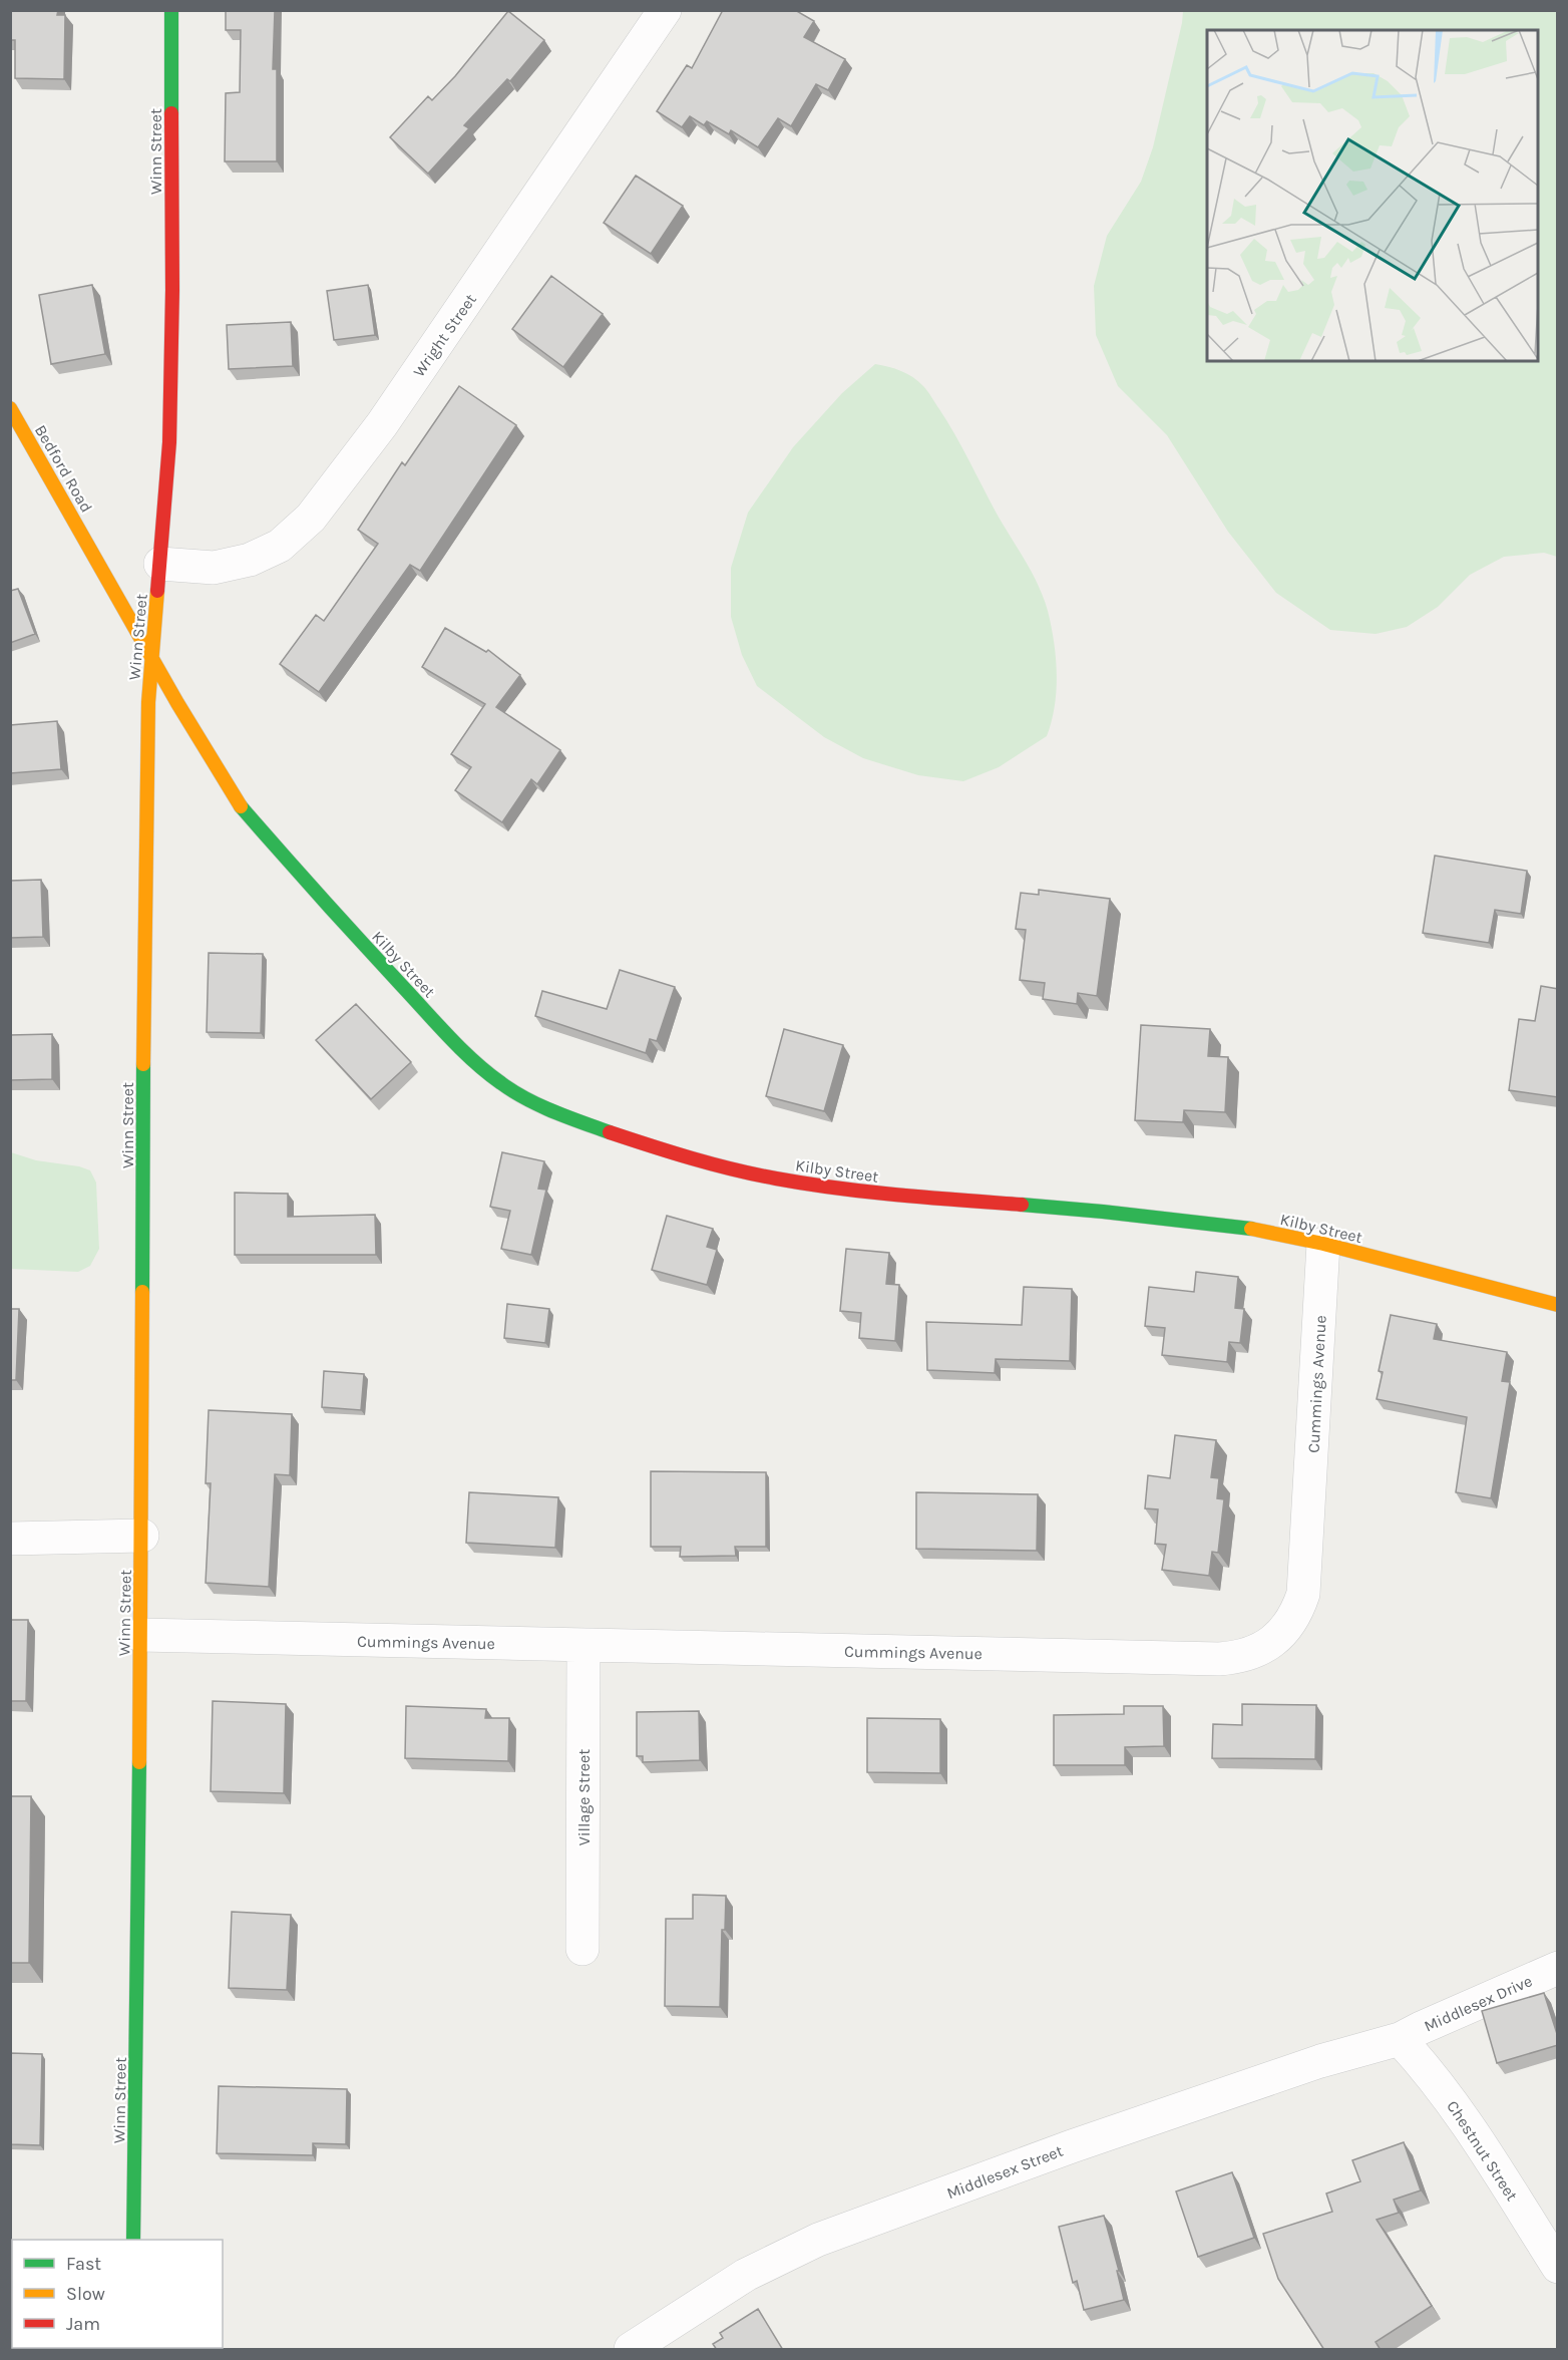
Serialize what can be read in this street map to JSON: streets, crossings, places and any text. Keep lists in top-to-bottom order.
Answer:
{
  "streets": {
    "main road": ["Winn Street", "Bedford Road", "Kilby Street"],
    "street": [
      "Wright Street",
      "Cummings Avenue",
      "Village Street",
      "Middlesex Drive",
      "Chestnut Street",
      "Middlesex Street"
    ]
  },
  "crossings": [
    ["Winn Street", "Wright Street"],
    ["Winn Street", "Bedford Road"],
    ["Winn Street", "Kilby Street"],
    ["Winn Street", "Cummings Avenue"],
    ["Bedford Road", "Kilby Street"],
    ["Kilby Street", "Cummings Avenue"],
    ["Cummings Avenue", "Village Street"],
    ["Middlesex Drive", "Chestnut Street"],
    ["Middlesex Drive", "Middlesex Street"],
    ["Chestnut Street", "Middlesex Street"]
  ],
  "legend": ["Fast", "Slow", "Jam"]
}
